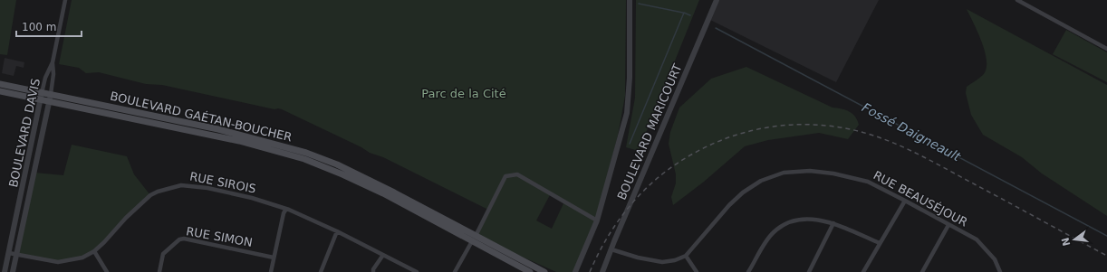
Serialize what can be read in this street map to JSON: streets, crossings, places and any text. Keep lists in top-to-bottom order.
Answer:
{
  "streets": {
    "main road": ["BOULEVARD GAÉTAN-BOUCHER"],
    "street": [
      "BOULEVARD MARICOURT",
      "BOULEVARD DAVIS",
      "RUE SIROIS",
      "RUE BEAUSÉJOUR",
      "RUE SIMON"
    ]
  },
  "crossings": [
    ["BOULEVARD GAÉTAN-BOUCHER", "BOULEVARD DAVIS"],
    ["BOULEVARD DAVIS", "RUE SIROIS"]
  ],
  "water": ["Fossé Daigneault"],
  "parks": ["Parc de la Cité"],
  "scale_bar": "100 m",
  "north": "left"
}
